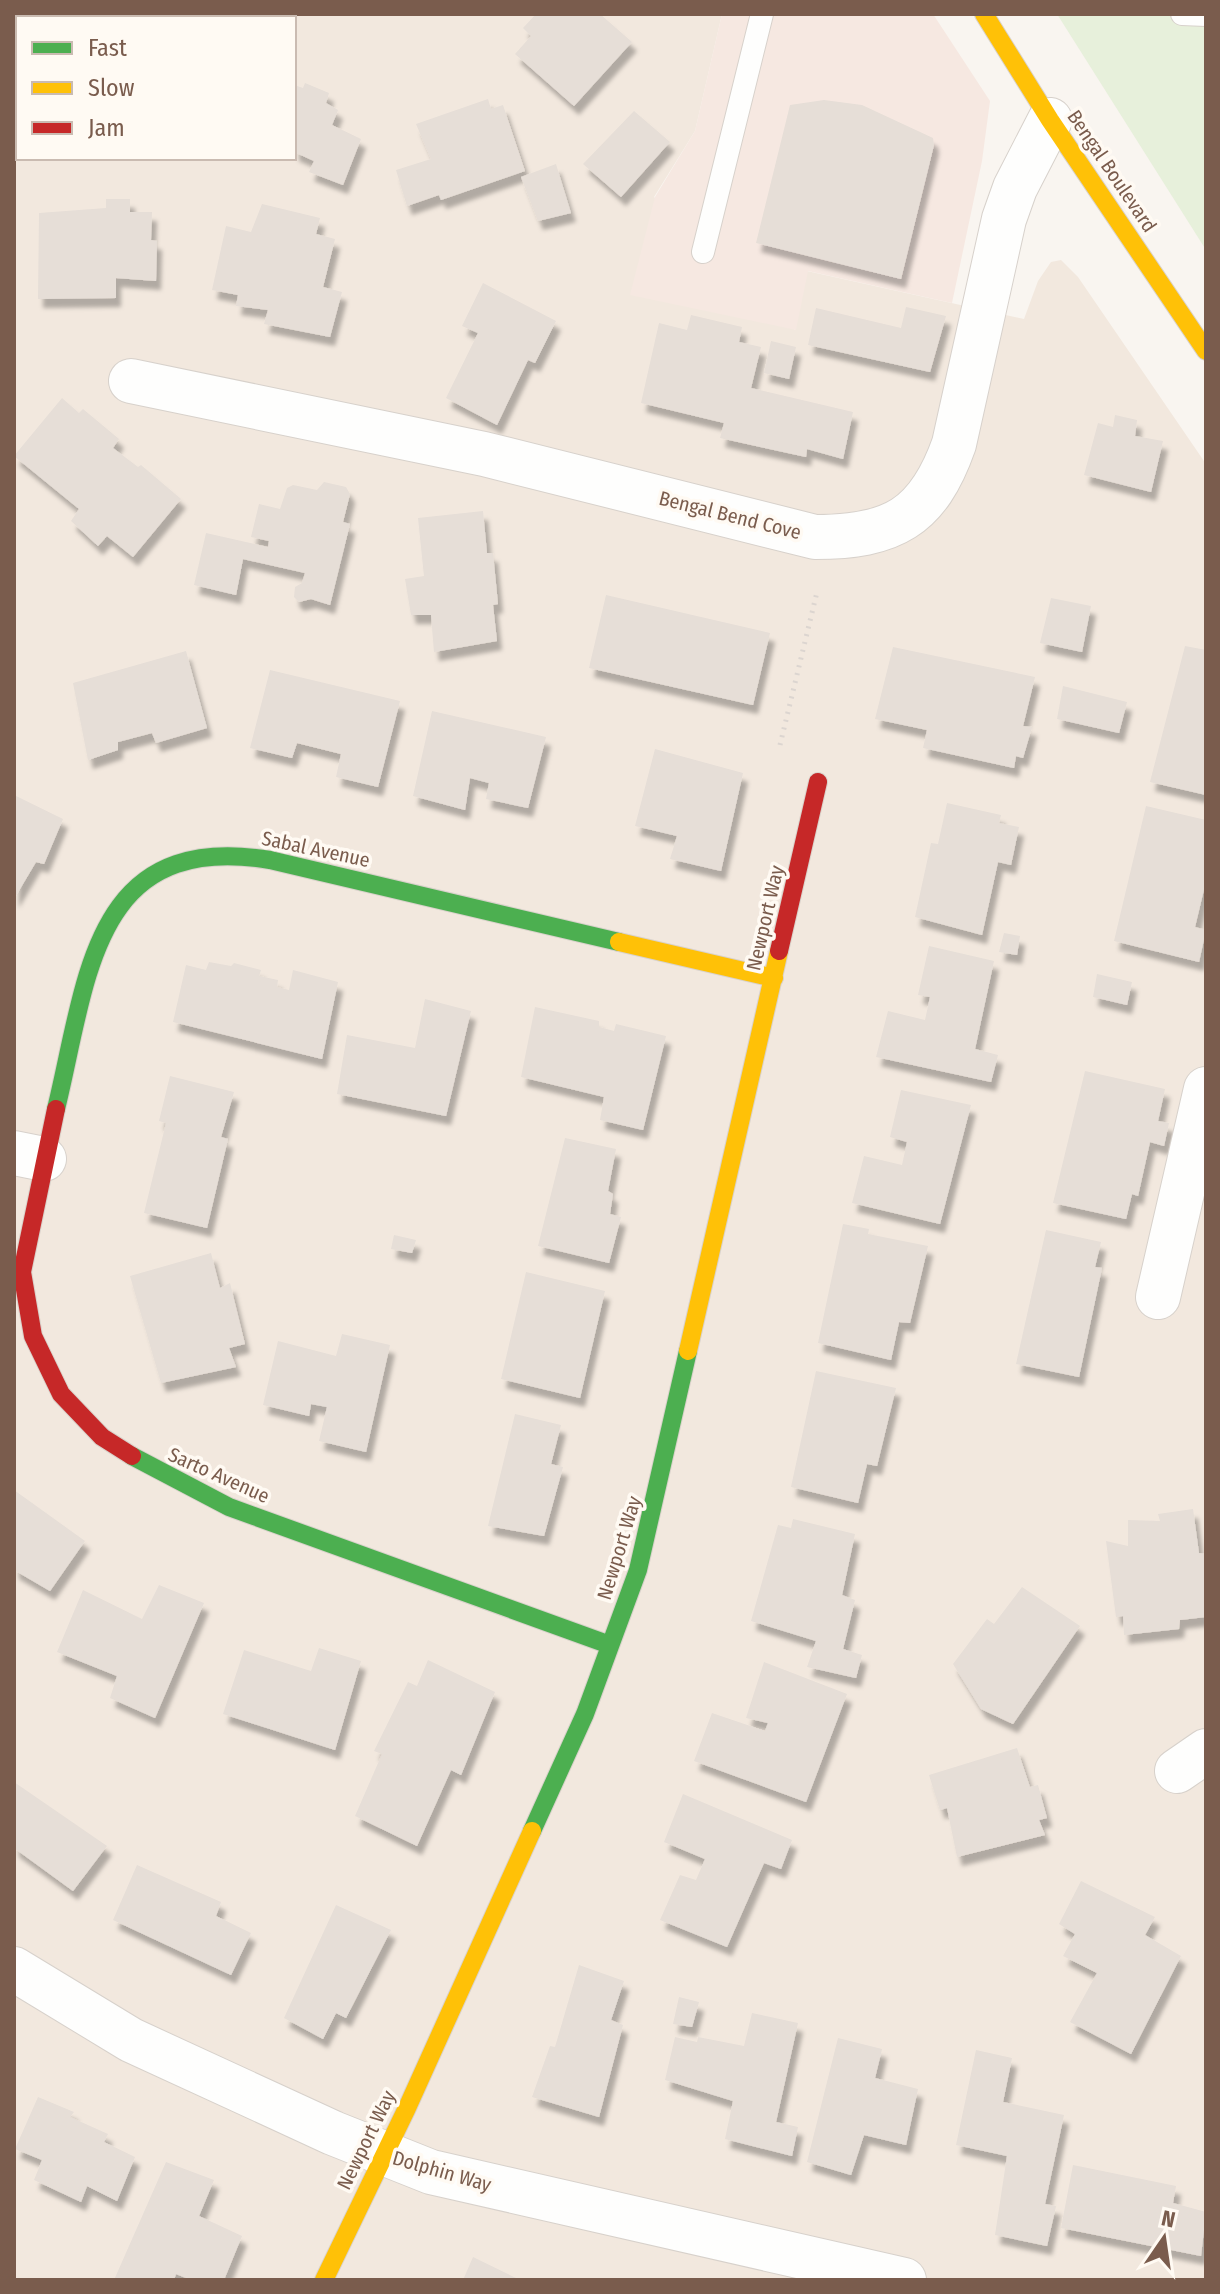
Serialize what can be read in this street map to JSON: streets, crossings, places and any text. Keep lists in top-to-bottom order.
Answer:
{
  "streets": {
    "street": [
      "Bengal Boulevard",
      "Bengal Bend Cove",
      "Sabal Avenue",
      "Newport Way",
      "Sarto Avenue",
      "Dolphin Way"
    ]
  },
  "crossings": [
    ["Bengal Boulevard", "Bengal Bend Cove"],
    ["Sabal Avenue", "Newport Way"],
    ["Sabal Avenue", "Sarto Avenue"],
    ["Newport Way", "Sarto Avenue"],
    ["Newport Way", "Dolphin Way"]
  ],
  "legend": ["Fast", "Slow", "Jam"],
  "north": "top"
}
